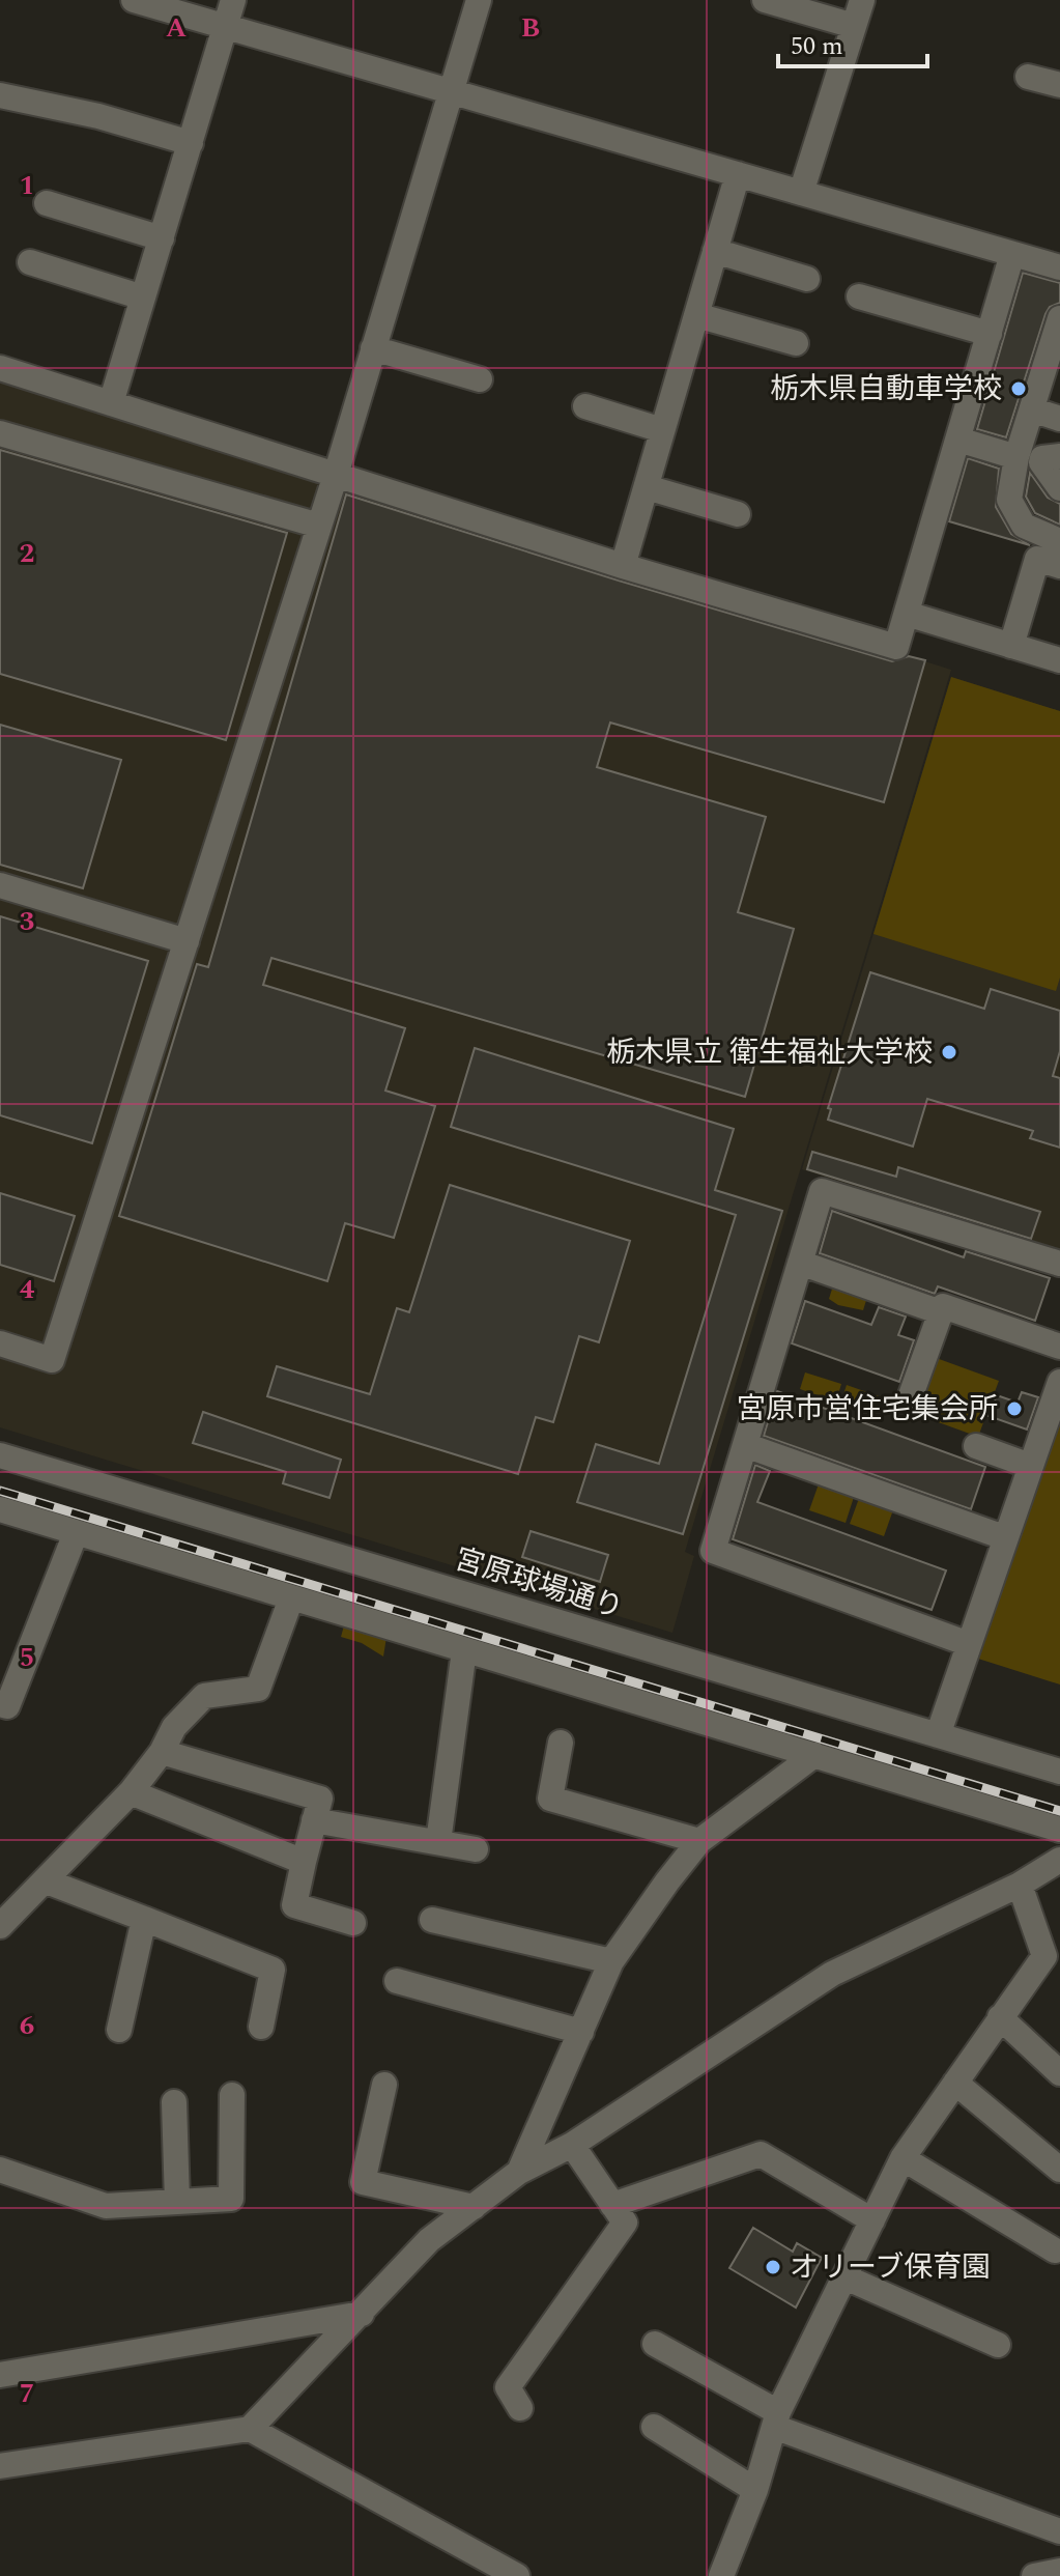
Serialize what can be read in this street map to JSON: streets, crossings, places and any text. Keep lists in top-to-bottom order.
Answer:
{
  "streets": {
    "street": ["宮原球場通り"]
  },
  "places": [
    "栃木県自動車学校",
    "栃木県立 衛生福祉大学校",
    "宮原市営住宅集会所",
    "オリーブ保育園"
  ],
  "scale_bar": "50 m",
  "grid": {
    "columns": ["A", "B"],
    "rows": [
      "1",
      "2",
      "3",
      "4",
      "5",
      "6",
      "7"
    ]
  }
}
